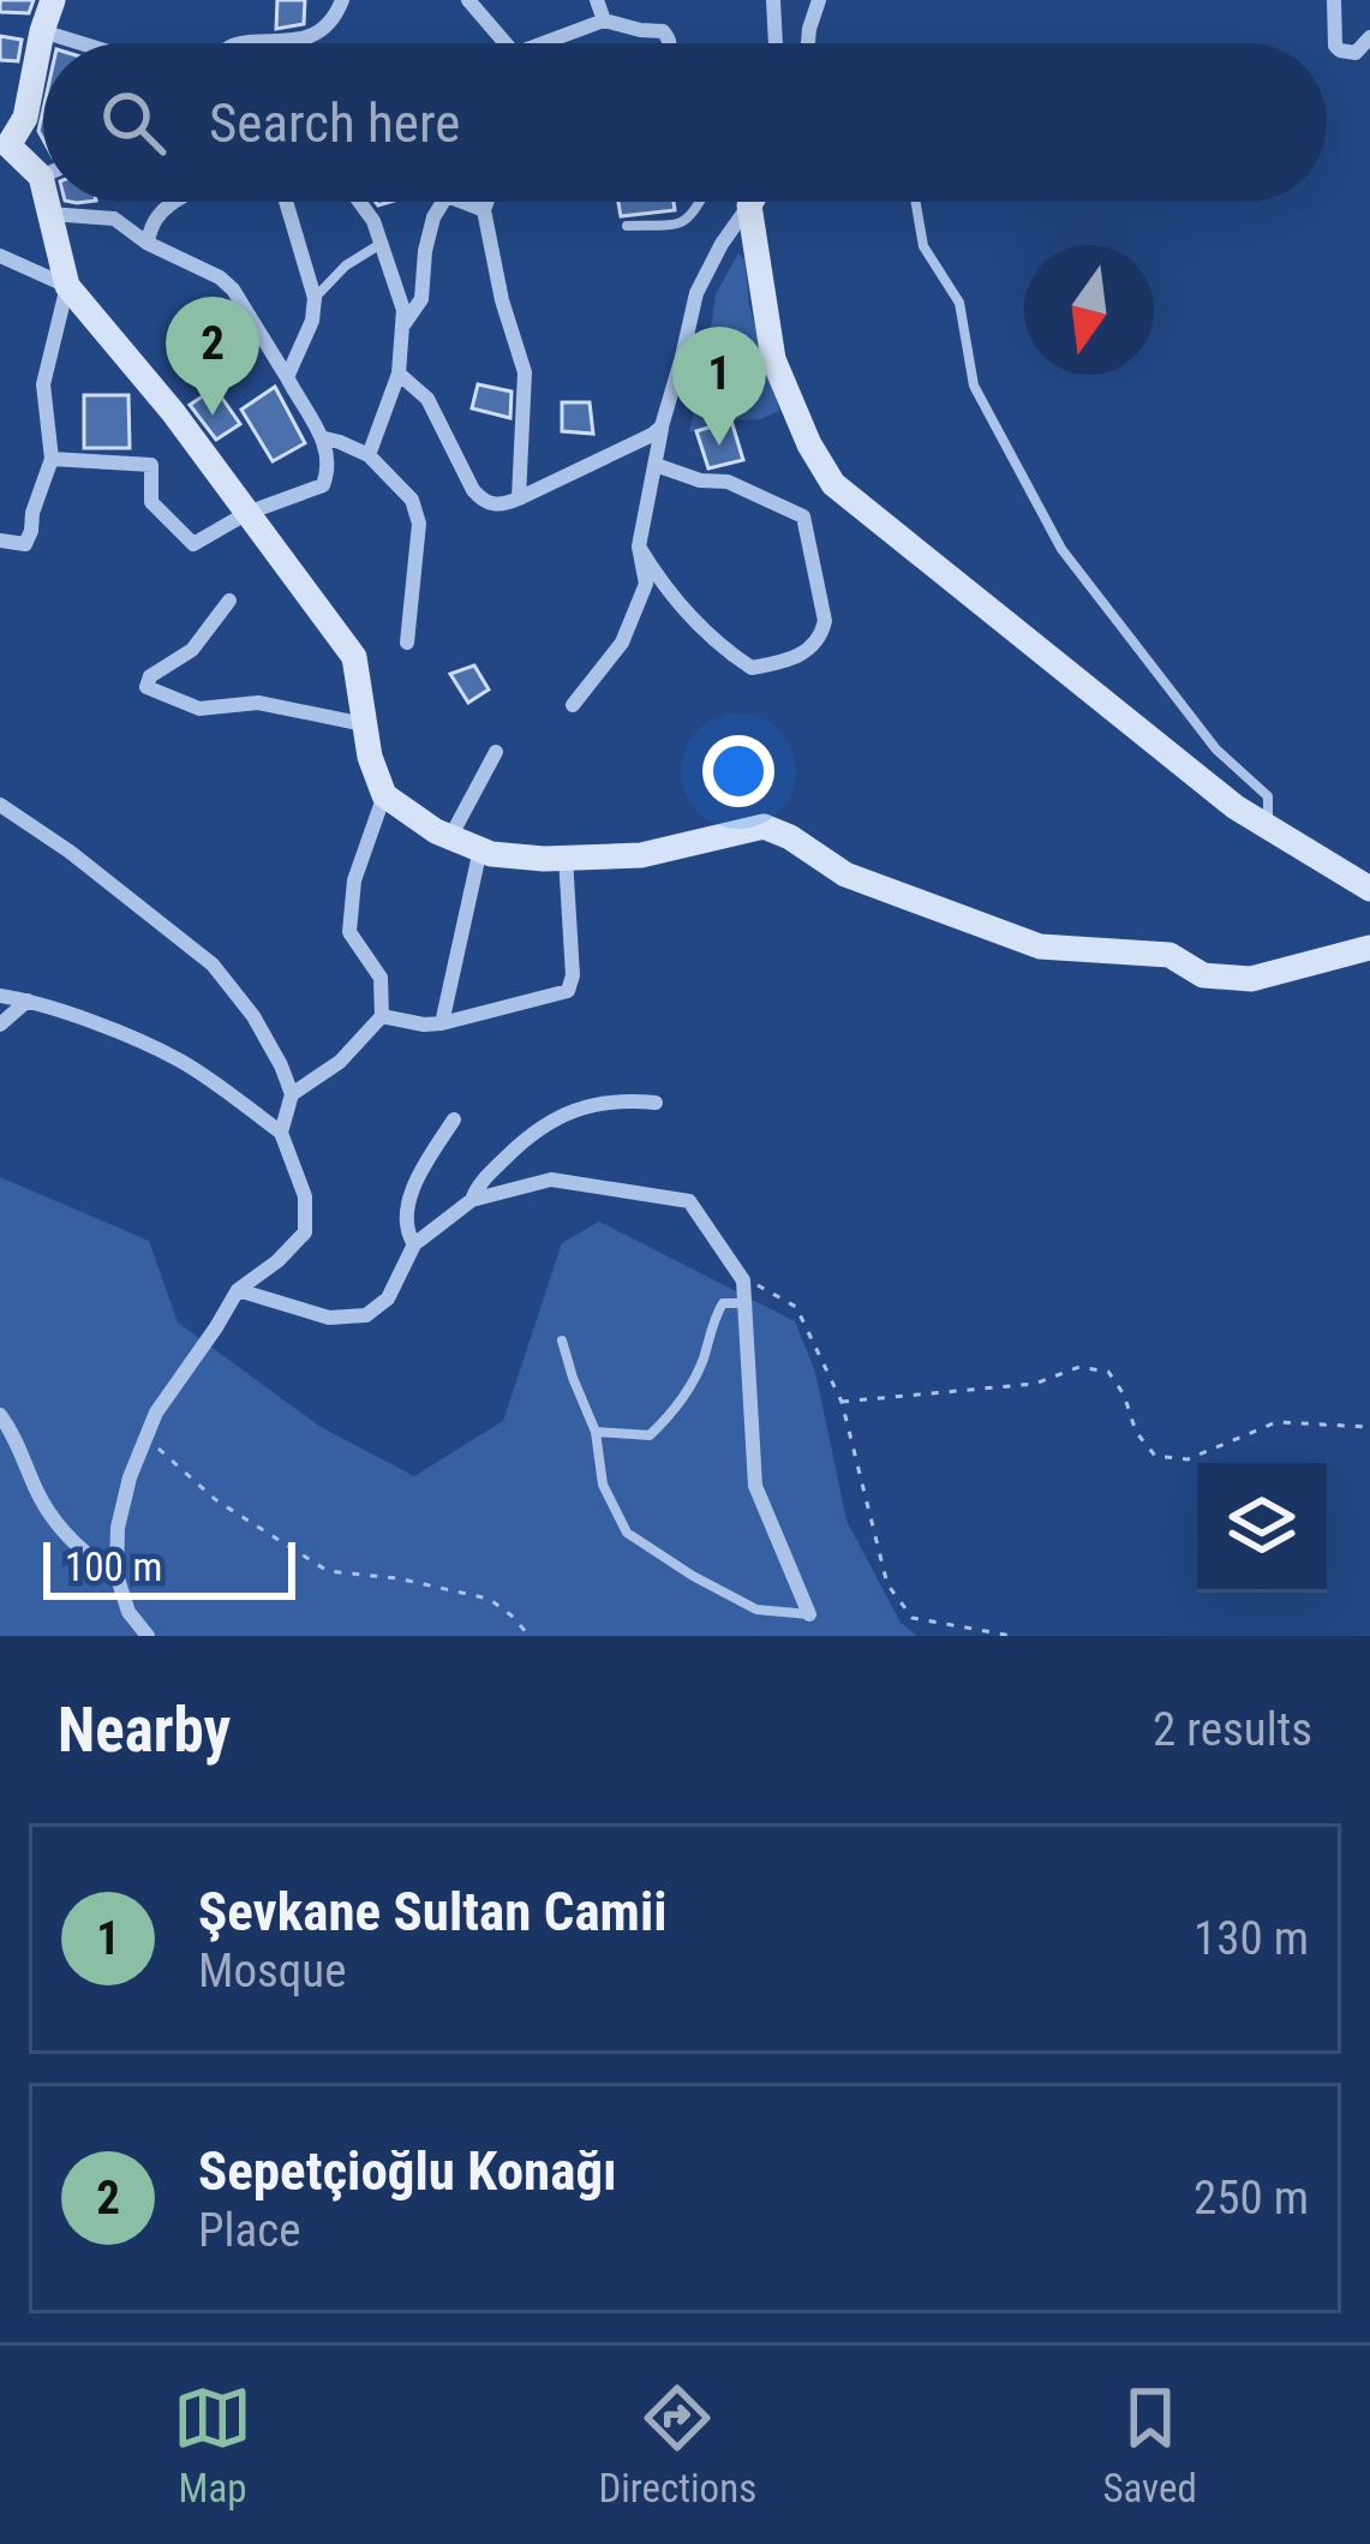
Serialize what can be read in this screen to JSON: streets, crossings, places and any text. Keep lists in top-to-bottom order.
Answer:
{
  "scale_bar": "100 m",
  "north": "bottom",
  "page": {
    "search": "Search here",
    "pins": ["2", "1"],
    "scale": "100 m",
    "heading": ["Nearby", "2 results"],
    "list": [
      {
        "mark": "1",
        "name": "Şevkane Sultan Camii",
        "note": "Mosque",
        "value": "130 m"
      },
      {
        "mark": "2",
        "name": "Sepetçioğlu Konağı",
        "note": "Place",
        "value": "250 m"
      }
    ],
    "nav": ["Map", "Directions", "Saved"]
  }
}
